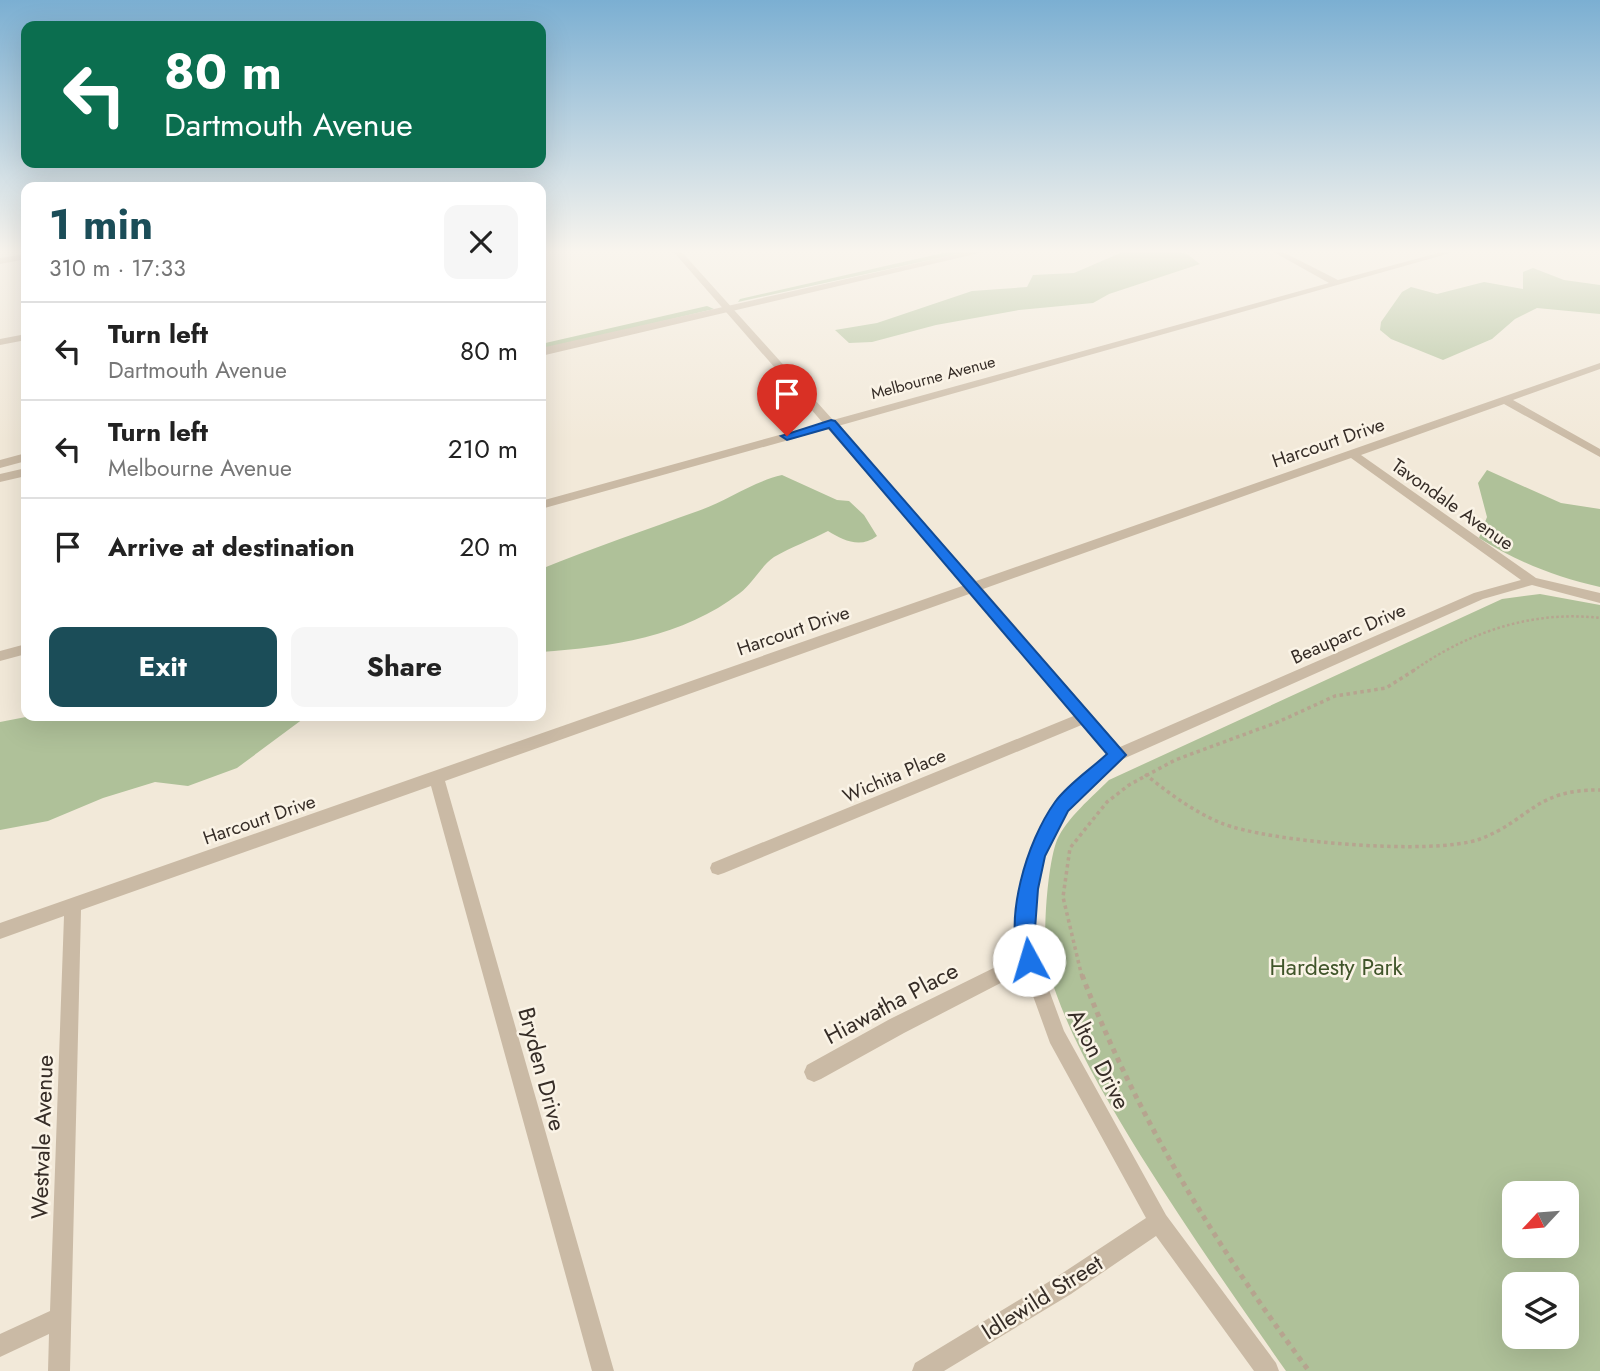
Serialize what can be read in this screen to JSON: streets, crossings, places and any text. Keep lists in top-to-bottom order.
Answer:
{
  "streets": {
    "street": [
      "Melbourne Avenue",
      "Harcourt Drive",
      "Tavondale Avenue",
      "Beauparc Drive",
      "Wichita Place",
      "Hiawatha Place",
      "Alton Drive",
      "Bryden Drive",
      "Westvale Avenue",
      "Idlewild Street"
    ]
  },
  "crossings": [
    ["Harcourt Drive", "Tavondale Avenue"],
    ["Harcourt Drive", "Bryden Drive"],
    ["Harcourt Drive", "Westvale Avenue"],
    ["Tavondale Avenue", "Beauparc Drive"],
    ["Beauparc Drive", "Alton Drive"],
    ["Hiawatha Place", "Alton Drive"],
    ["Alton Drive", "Idlewild Street"]
  ],
  "parks": ["Hardesty Park"],
  "north": "bottom left",
  "page": {
    "turn": ["80 m", "Dartmouth Avenue"],
    "heading": ["1 min", "310 m · 17:33"],
    "list": [
      {
        "name": "Turn left",
        "note": "Dartmouth Avenue",
        "value": "80 m"
      },
      {
        "name": "Turn left",
        "note": "Melbourne Avenue",
        "value": "210 m"
      },
      {
        "name": "Arrive at destination",
        "value": "20 m"
      }
    ],
    "buttons": ["Exit", "Share"]
  }
}
